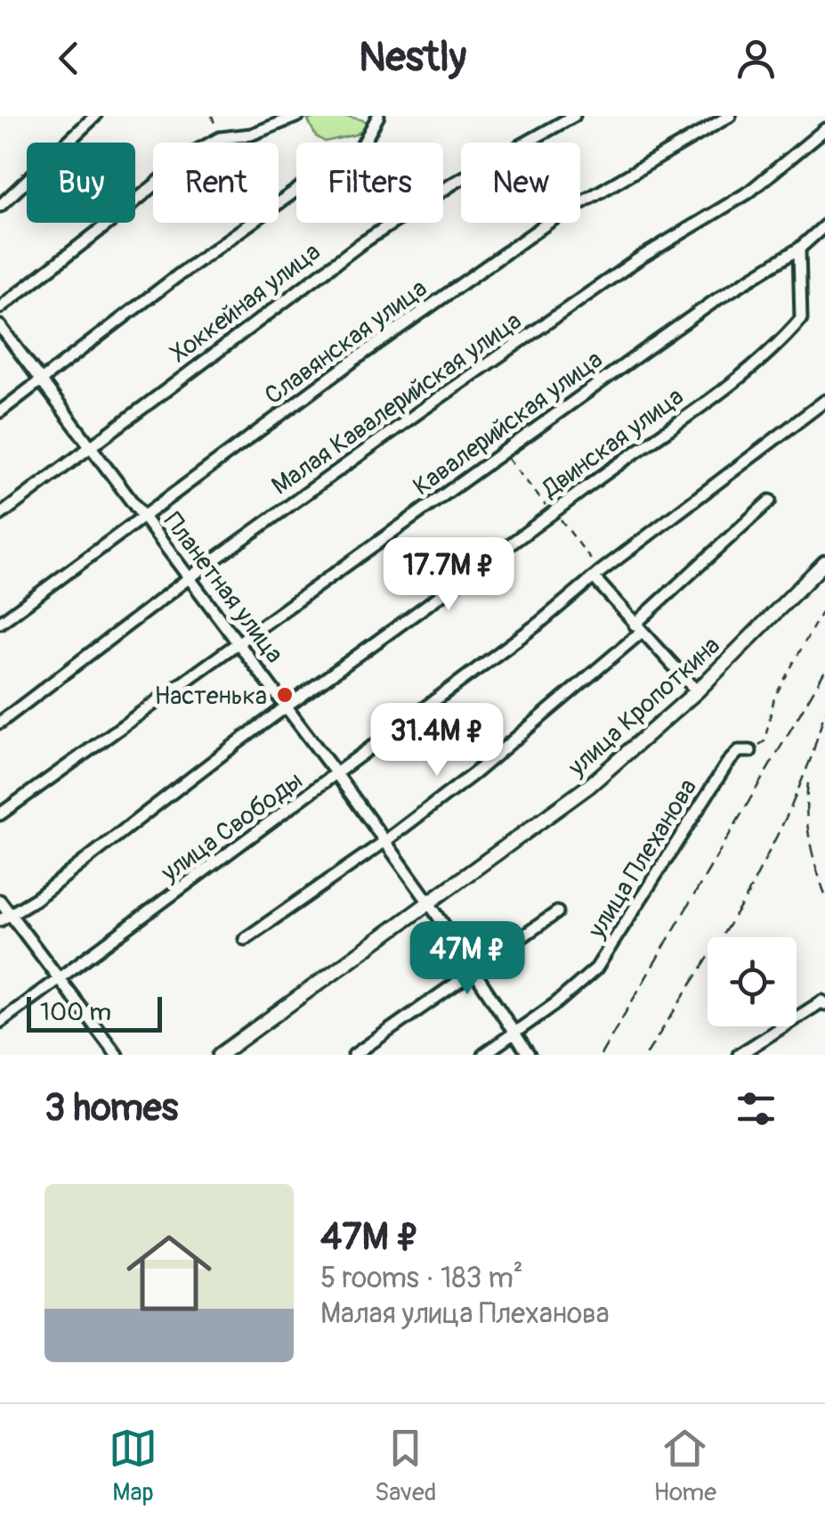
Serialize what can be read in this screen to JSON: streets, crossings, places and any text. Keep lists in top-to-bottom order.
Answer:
{
  "streets": {
    "main road": ["улица Кропоткина"],
    "street": [
      "Хоккейная улица",
      "Славянская улица",
      "Малая Кавалерийская улица",
      "Кавалерийская улица",
      "Двинская улица",
      "Планетная улица",
      "улица Свободы",
      "улица Плеханова"
    ]
  },
  "crossings": [
    ["Хоккейная улица", "Планетная улица"],
    ["Славянская улица", "Планетная улица"],
    ["Малая Кавалерийская улица", "Планетная улица"],
    ["Кавалерийская улица", "Двинская улица"],
    ["Кавалерийская улица", "Планетная улица"],
    ["Двинская улица", "Планетная улица"],
    ["Планетная улица", "улица Кропоткина"],
    ["Планетная улица", "улица Свободы"],
    ["Планетная улица", "улица Плеханова"]
  ],
  "places": ["Настенька"],
  "scale_bar": "100 m",
  "page": {
    "header": "Nestly",
    "chip": [
      "Buy",
      "Rent",
      "Filters",
      "New"
    ],
    "price": ["17.7M ₽", "31.4M ₽", "47M ₽"],
    "scale": "100 m",
    "heading": "3 homes",
    "list": [
      {
        "name": "47M ₽",
        "note": "5 rooms · 183 m² · Малая улица Плеханова"
      }
    ],
    "tabs": ["Map", "Saved", "Home"]
  }
}
